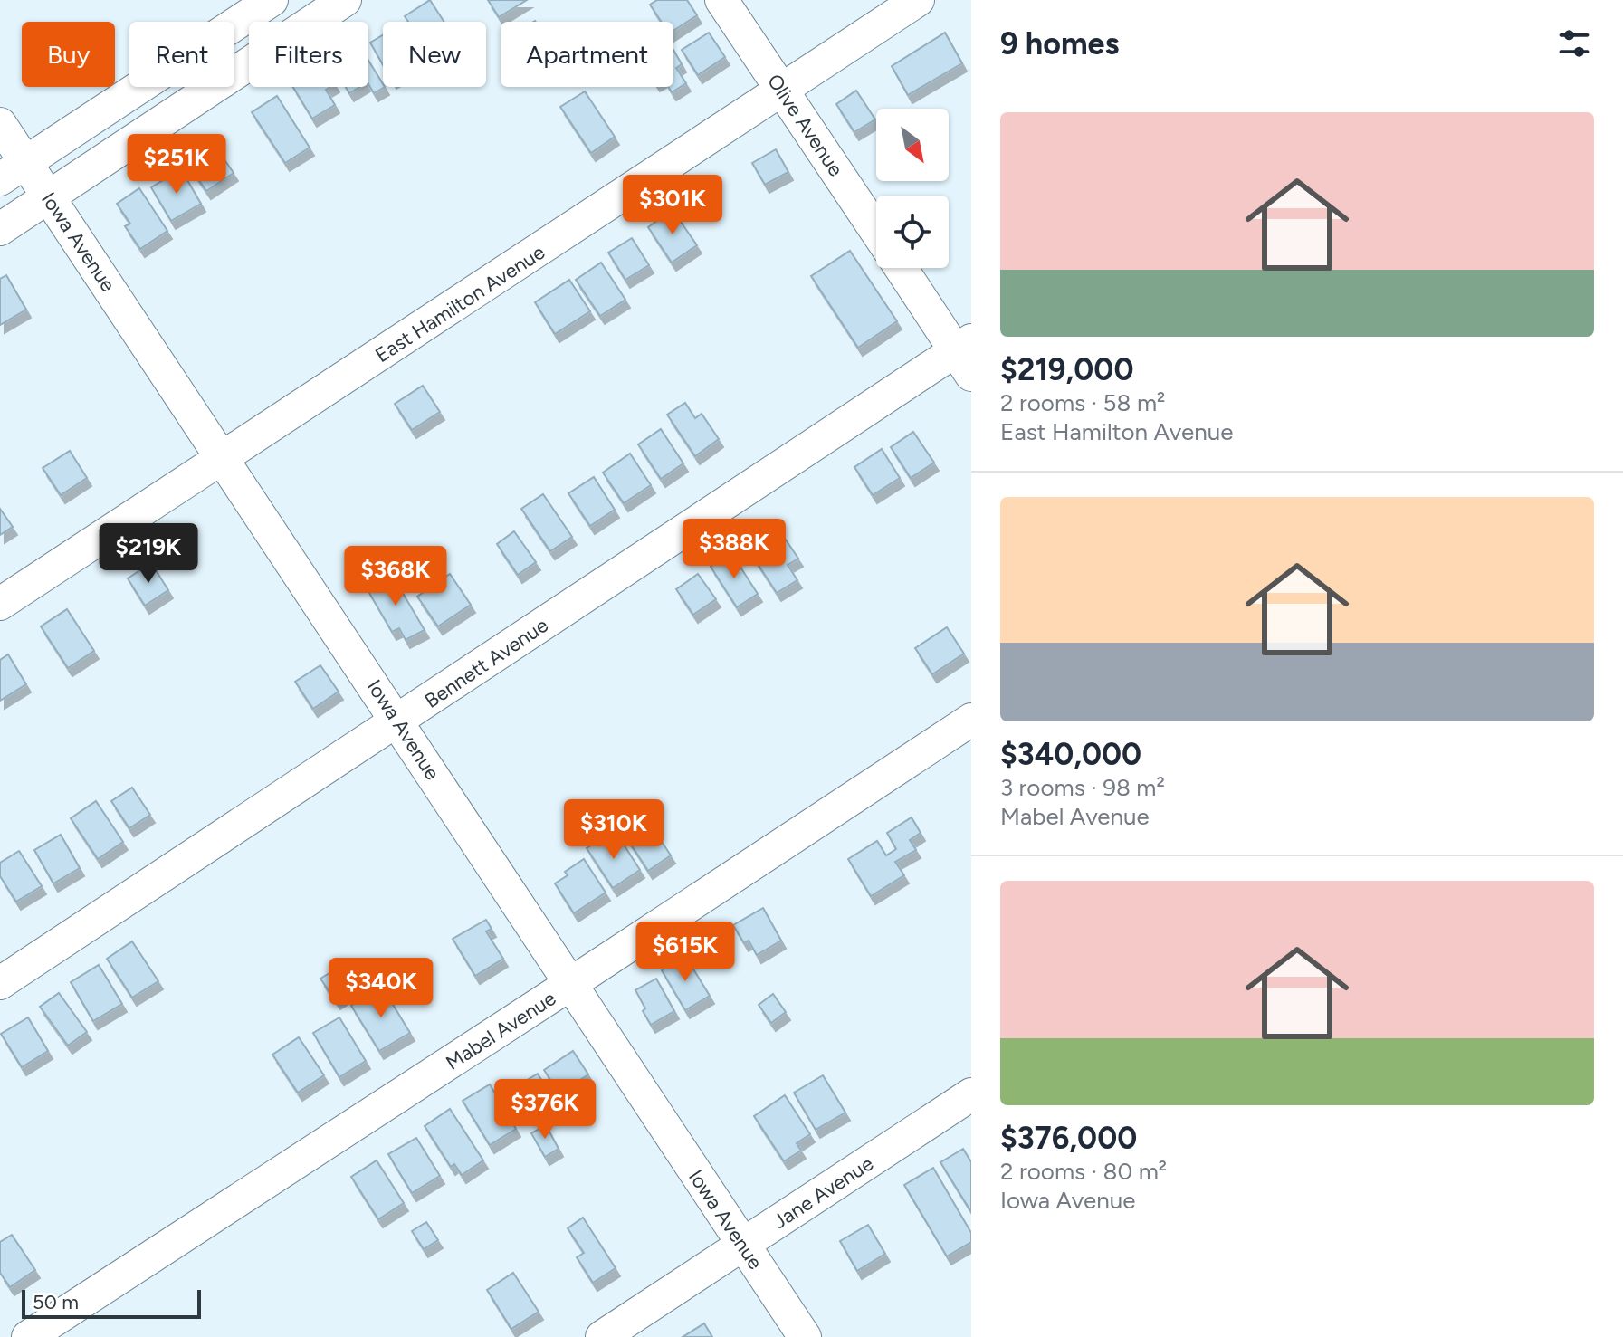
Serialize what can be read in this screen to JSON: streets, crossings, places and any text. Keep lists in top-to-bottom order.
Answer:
{
  "streets": {
    "street": [
      "Olive Avenue",
      "Iowa Avenue",
      "East Hamilton Avenue",
      "Bennett Avenue",
      "Mabel Avenue",
      "Jane Avenue"
    ]
  },
  "crossings": [
    ["Olive Avenue", "East Hamilton Avenue"],
    ["Iowa Avenue", "East Hamilton Avenue"],
    ["Iowa Avenue", "Bennett Avenue"],
    ["Iowa Avenue", "Mabel Avenue"],
    ["Iowa Avenue", "Jane Avenue"]
  ],
  "scale_bar": "50 m",
  "north": "bottom right",
  "page": {
    "heading": "9 homes",
    "chip": [
      "Buy",
      "Rent",
      "Filters",
      "New",
      "Apartment"
    ],
    "list": [
      {
        "name": "$219,000",
        "note": "2 rooms · 58 m² · East Hamilton Avenue"
      },
      {
        "name": "$340,000",
        "note": "3 rooms · 98 m² · Mabel Avenue"
      },
      {
        "name": "$376,000",
        "note": "2 rooms · 80 m² · Iowa Avenue"
      }
    ],
    "price": [
      "$251K",
      "$301K",
      "$388K",
      "$219K",
      "$368K",
      "$310K",
      "$615K",
      "$340K",
      "$376K"
    ],
    "scale": "50 m"
  }
}
